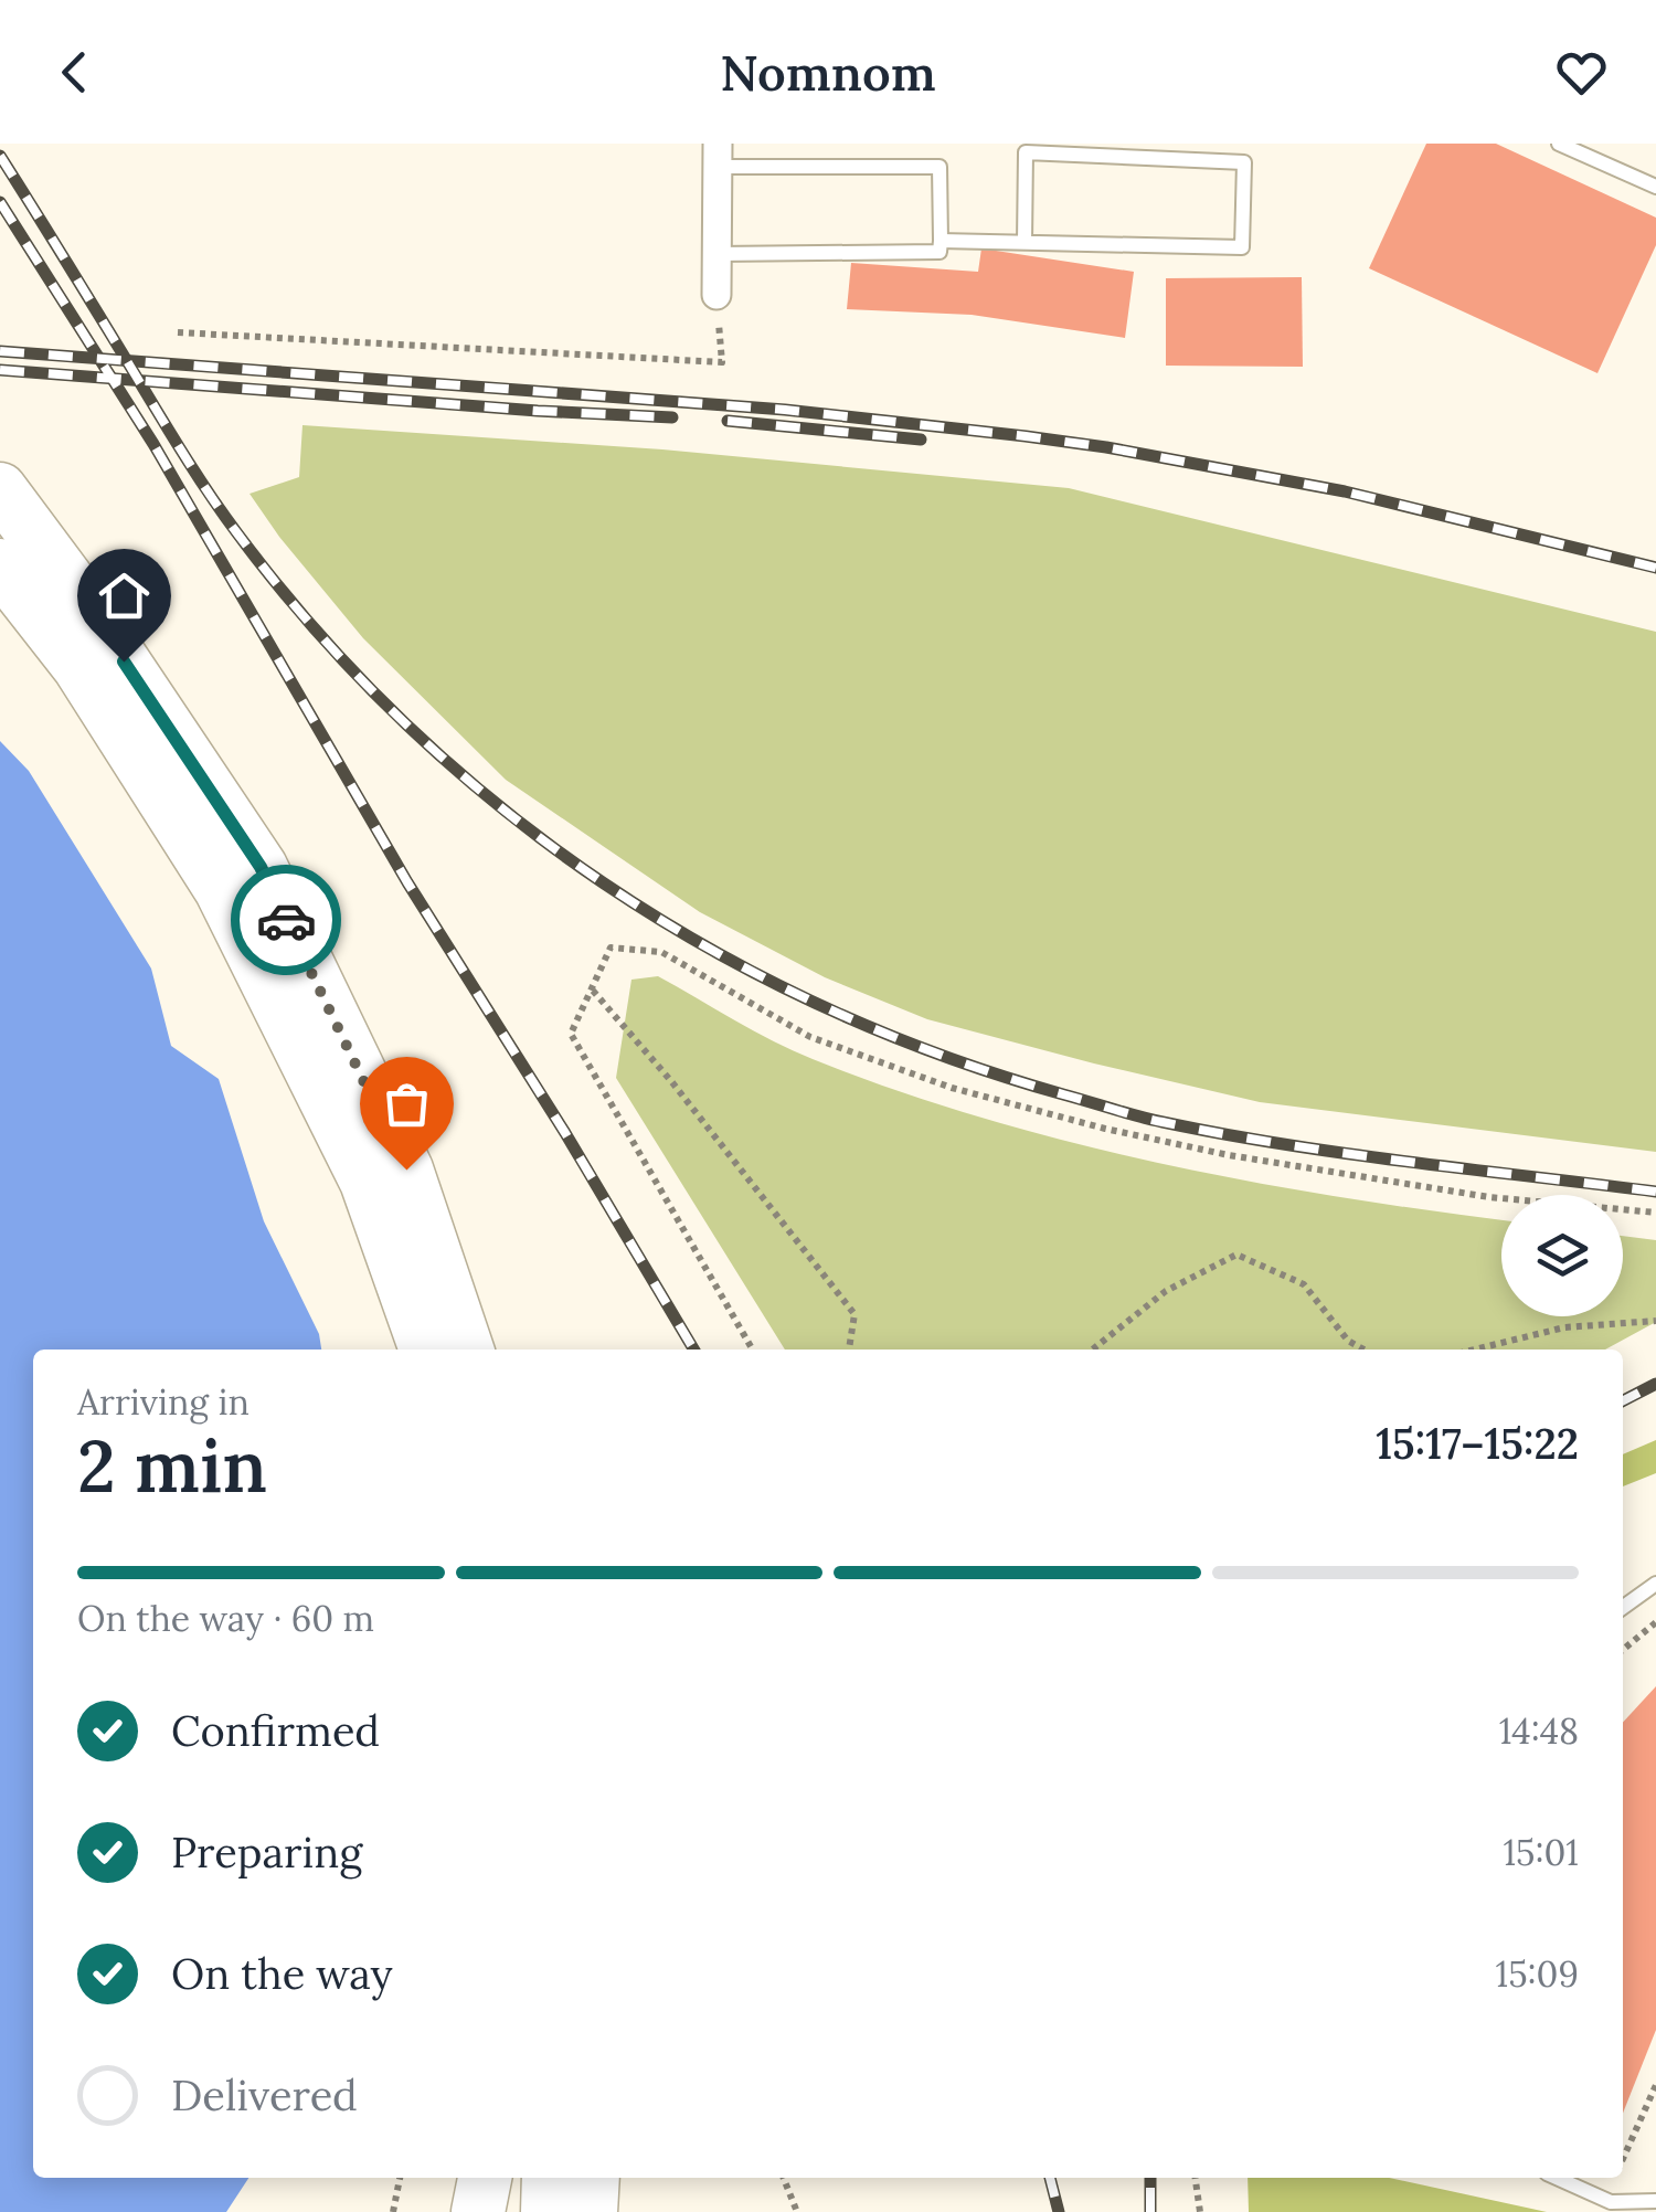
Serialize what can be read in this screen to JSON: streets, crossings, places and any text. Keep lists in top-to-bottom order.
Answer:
{
  "page": {
    "header": "Nomnom",
    "heading": ["2 min", "Arriving in", "15:17–15:22"],
    "bar": "On the way · 60 m",
    "list": [
      ["Confirmed", "14:48"],
      ["Preparing", "15:01"],
      ["On the way", "15:09"],
      "Delivered"
    ]
  }
}
